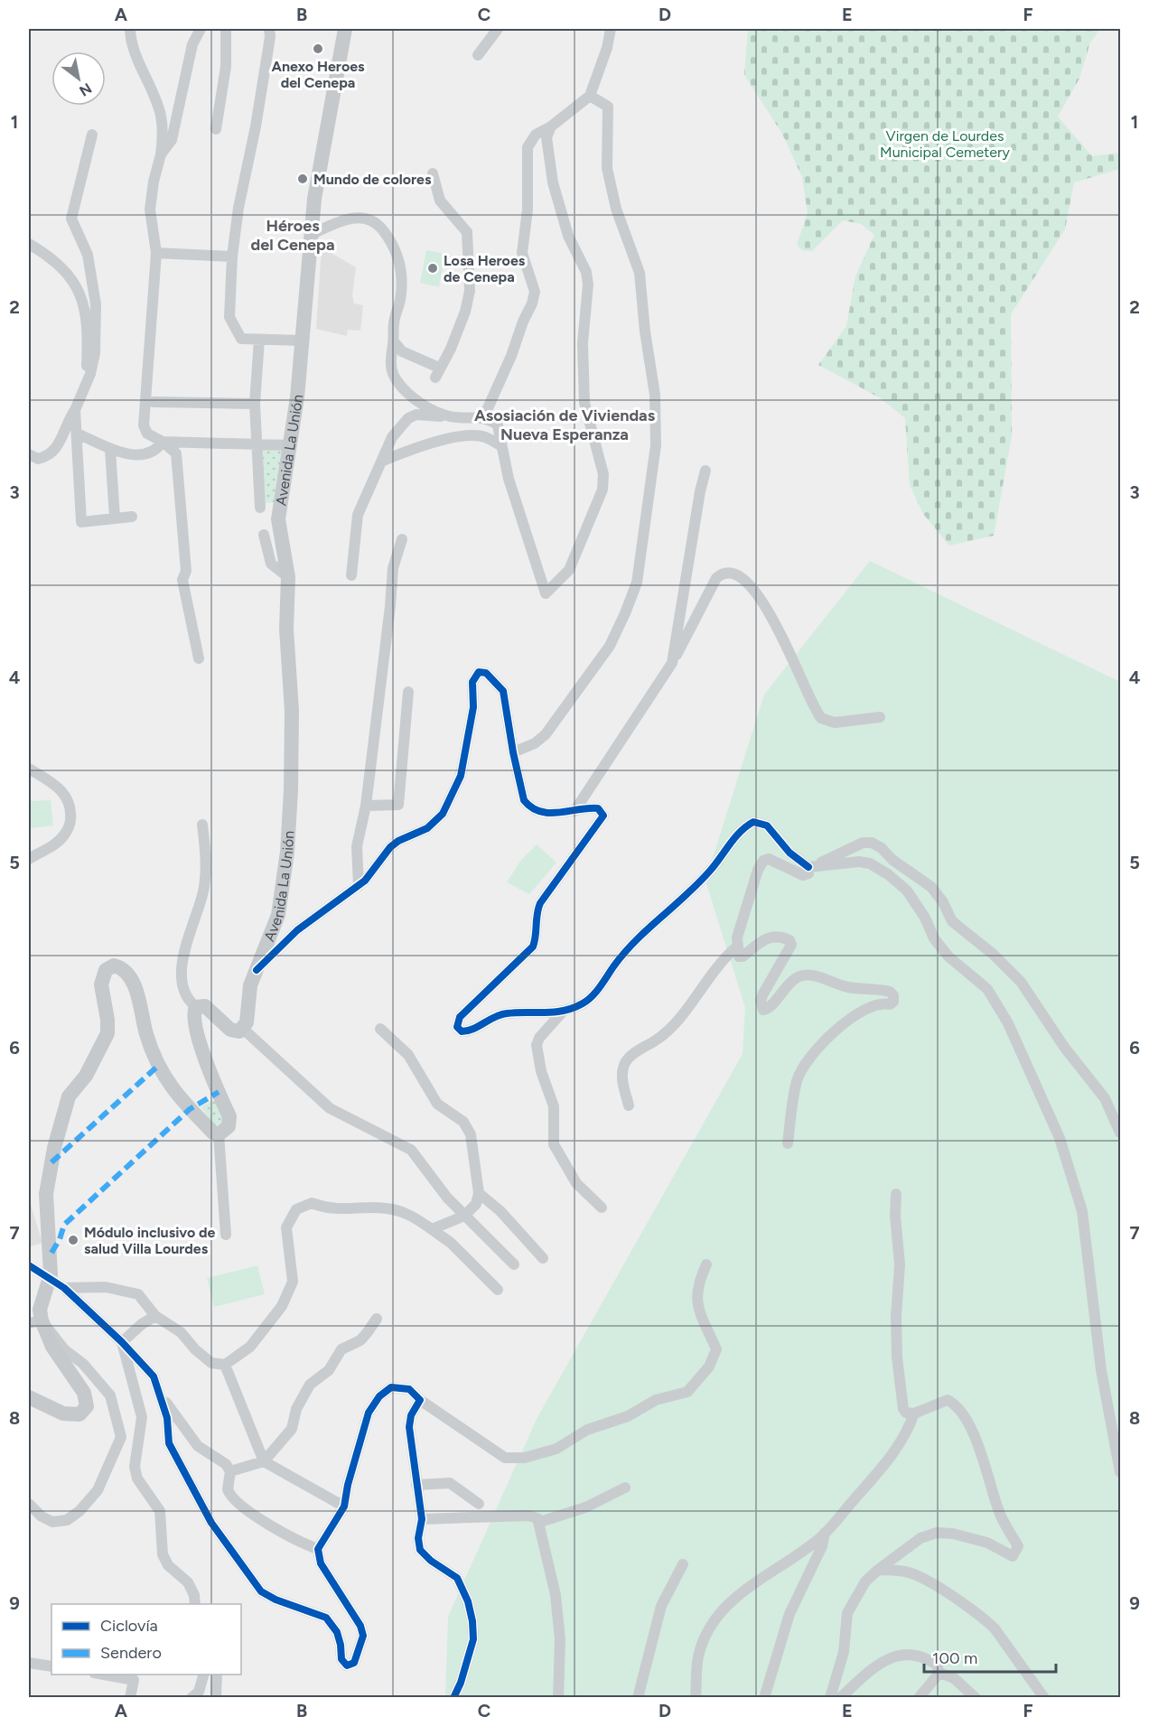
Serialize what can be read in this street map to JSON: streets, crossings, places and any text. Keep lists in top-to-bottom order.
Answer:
{
  "streets": {
    "main road": ["Avenida La Unión"]
  },
  "districts": ["Héroes del Cenepa", "Asosiación de Viviendas Nueva Esperanza"],
  "parks": ["Virgen de Lourdes Municipal Cemetery"],
  "places": [
    "Anexo Heroes del Cenepa",
    "Mundo de colores",
    "Losa Heroes de Cenepa",
    "Módulo inclusivo de salud Villa Lourdes"
  ],
  "legend": ["Ciclovía", "Sendero"],
  "scale_bar": "100 m",
  "north": "bottom right",
  "grid": {
    "columns": [
      "A",
      "B",
      "C",
      "D",
      "E",
      "F"
    ],
    "rows": [
      "1",
      "2",
      "3",
      "4",
      "5",
      "6",
      "7",
      "8",
      "9"
    ]
  }
}
